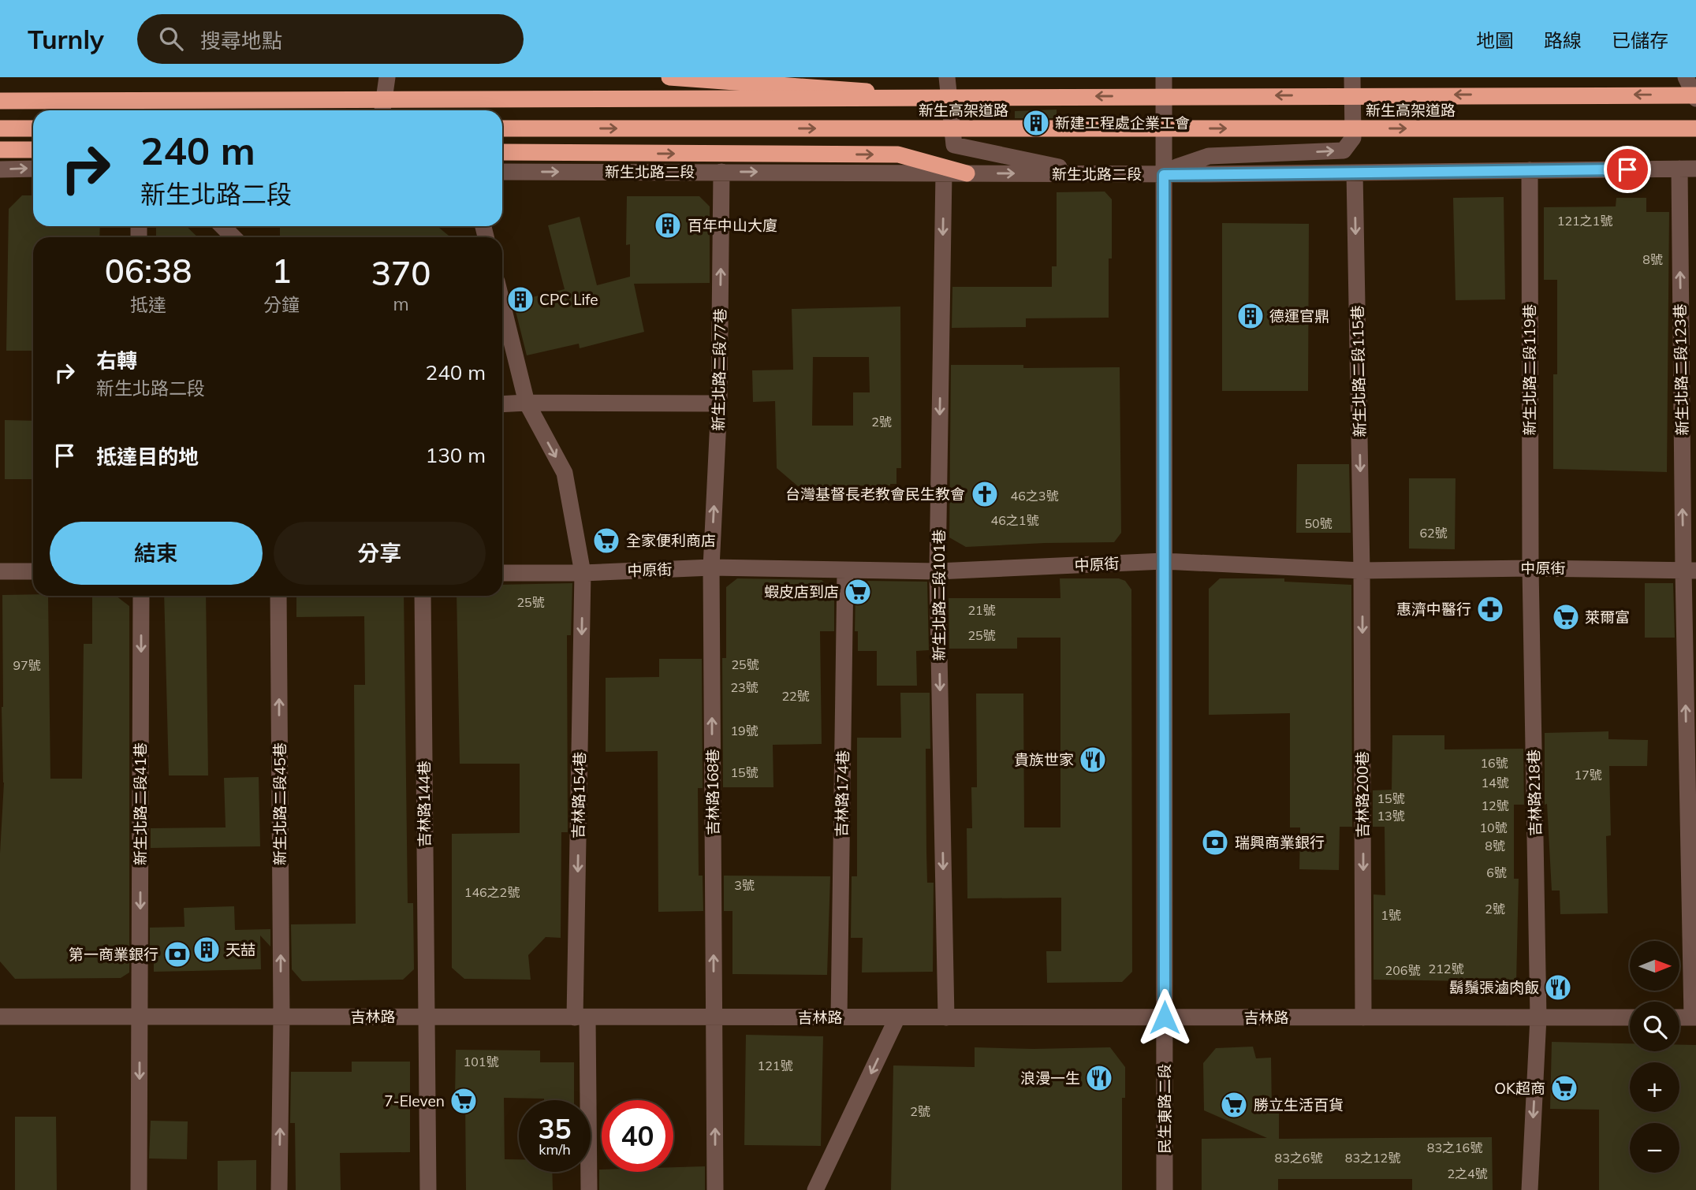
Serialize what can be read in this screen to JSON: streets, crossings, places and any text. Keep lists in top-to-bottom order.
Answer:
{
  "streets": {
    "highway": ["新生高架道路"],
    "street": [
      "新生北路二段",
      "新生北路二段77巷",
      "新生北路二段119巷",
      "新生北路二段123巷",
      "新生北路二段115巷",
      "中原街",
      "新生北路二段101巷",
      "吉林路168巷",
      "吉林路218巷",
      "吉林路174巷",
      "吉林路200巷",
      "吉林路154巷",
      "新生北路二段41巷",
      "新生北路二段45巷",
      "吉林路144巷",
      "吉林路",
      "民生東路二段"
    ]
  },
  "crossings": [
    ["新生北路二段", "新生北路二段77巷"],
    ["新生北路二段", "新生北路二段119巷"],
    ["新生北路二段", "新生北路二段123巷"],
    ["新生北路二段", "新生北路二段115巷"],
    ["新生北路二段", "新生北路二段101巷"],
    ["新生北路二段", "民生東路二段"],
    ["新生北路二段77巷", "中原街"],
    ["新生北路二段77巷", "吉林路168巷"],
    ["新生北路二段119巷", "中原街"],
    ["新生北路二段119巷", "吉林路218巷"],
    ["新生北路二段123巷", "中原街"],
    ["新生北路二段115巷", "中原街"],
    ["新生北路二段115巷", "吉林路200巷"],
    ["中原街", "新生北路二段101巷"],
    ["中原街", "吉林路168巷"],
    ["中原街", "吉林路218巷"],
    ["中原街", "吉林路174巷"],
    ["中原街", "吉林路200巷"],
    ["中原街", "吉林路154巷"],
    ["中原街", "民生東路二段"],
    ["新生北路二段101巷", "吉林路"],
    ["吉林路168巷", "吉林路"],
    ["吉林路218巷", "吉林路"],
    ["吉林路174巷", "吉林路"],
    ["吉林路200巷", "吉林路"],
    ["吉林路154巷", "吉林路"],
    ["新生北路二段41巷", "吉林路"],
    ["新生北路二段45巷", "吉林路"],
    ["吉林路144巷", "吉林路"],
    ["吉林路", "民生東路二段"]
  ],
  "one_way": [
    "新生北路二段",
    "新生北路二段77巷",
    "新生北路二段123巷",
    "新生北路二段115巷",
    "新生北路二段101巷",
    "吉林路168巷",
    "吉林路200巷",
    "吉林路154巷",
    "新生北路二段41巷",
    "新生北路二段45巷"
  ],
  "places": {
    "building": [
      "新建工程處企業工會",
      "百年中山大廈",
      "CPC Life",
      "德運官鼎",
      "天喆"
    ],
    "church": ["台灣基督長老教會民生教會"],
    "supermarket": [
      "全家便利商店",
      "蝦皮店到店",
      "萊爾富",
      "OK超商",
      "7-Eleven",
      "勝立生活百貨"
    ],
    "pharmacy": ["惠濟中醫行"],
    "restaurant": ["貴族世家", "鬍鬚張滷肉飯", "浪漫一生"],
    "bank": ["瑞興商業銀行", "第一商業銀行"]
  },
  "house_numbers": [
    "121之1號",
    "8號",
    "2號",
    "46之3號",
    "46之1號",
    "50號",
    "62號",
    "25號",
    "21號",
    "25號",
    "25號",
    "97號",
    "23號",
    "22號",
    "19號",
    "16號",
    "15號",
    "17號",
    "14號",
    "15號",
    "12號",
    "13號",
    "10號",
    "8號",
    "6號",
    "3號",
    "146之2號",
    "2號",
    "1號",
    "212號",
    "206號",
    "101號",
    "121號",
    "2號",
    "83之16號",
    "83之6號",
    "83之12號",
    "2之4號"
  ],
  "north": "right",
  "page": {
    "header": "Turnly",
    "search": "搜尋地點",
    "nav": ["地圖", "路線", "已儲存"],
    "turn": ["240 m", "新生北路二段"],
    "eta": [
      "06:38",
      "抵達",
      "1",
      "分鐘",
      "370",
      "m"
    ],
    "list": [
      {
        "name": "右轉",
        "note": "新生北路二段",
        "value": "240 m"
      },
      {
        "name": "抵達目的地",
        "value": "130 m"
      }
    ],
    "buttons": ["結束", "分享"],
    "map_buttons": ["+", "−"],
    "speed": "35 km/h",
    "limit": "40"
  }
}
